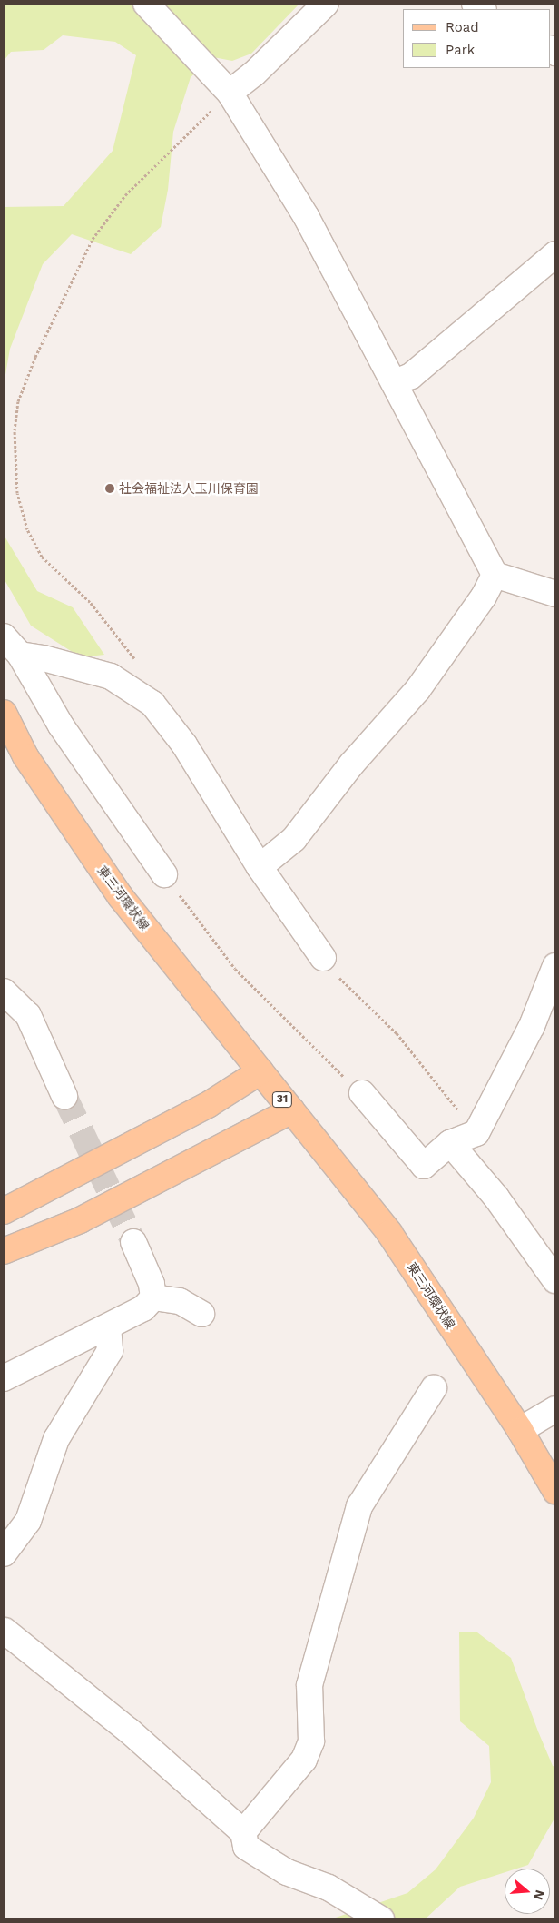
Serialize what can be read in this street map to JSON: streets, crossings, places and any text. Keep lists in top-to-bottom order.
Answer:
{
  "streets": {
    "main road": ["東三河環状線", "31"]
  },
  "crossings": [
    ["東三河環状線", "31"]
  ],
  "places": ["社会福祉法人玉川保育園"],
  "legend": ["Road", "Park"],
  "north": "right"
}
